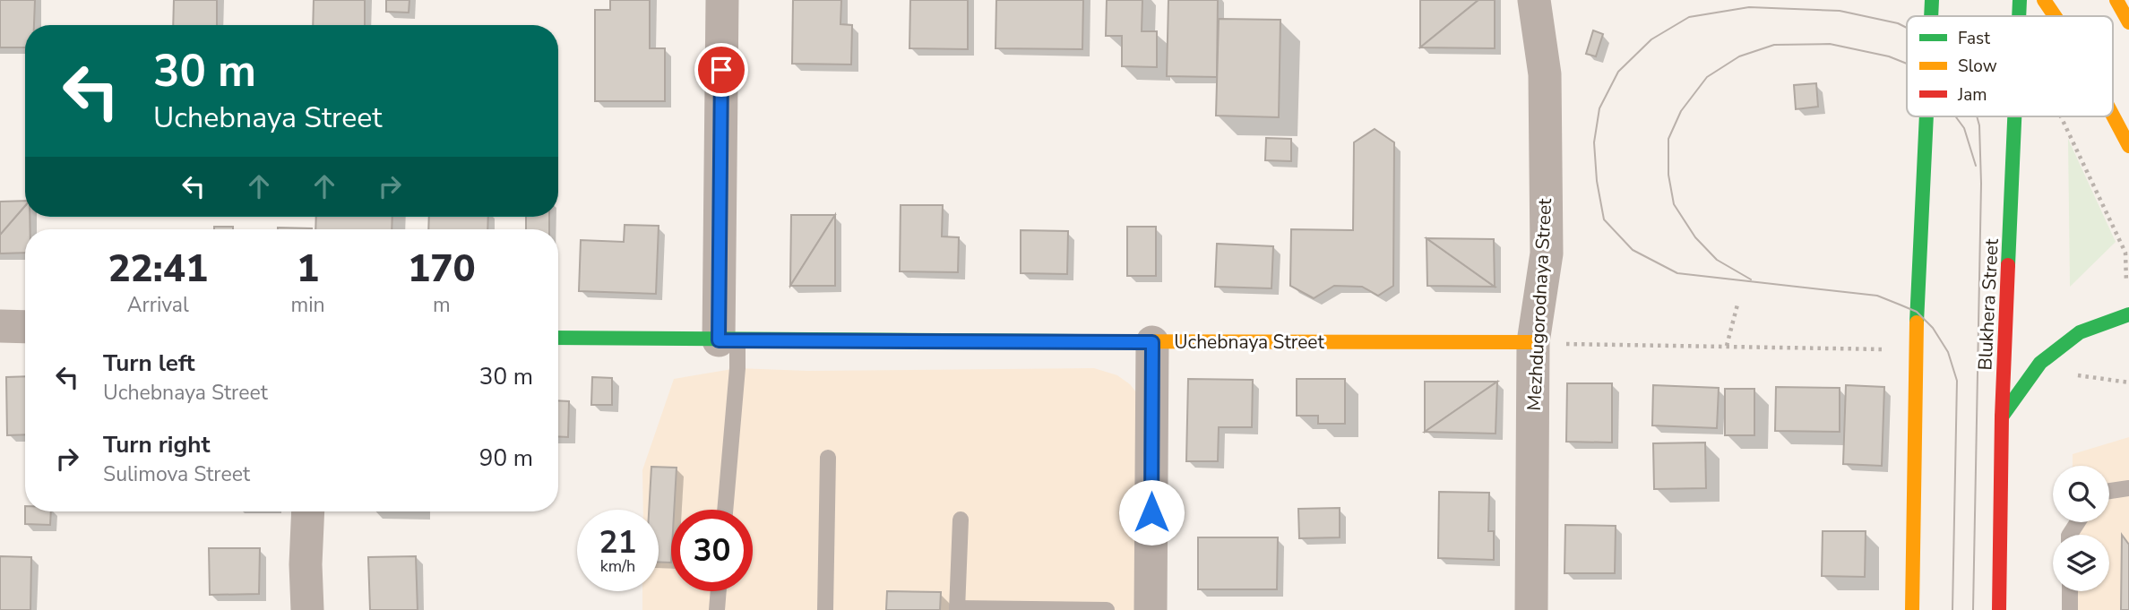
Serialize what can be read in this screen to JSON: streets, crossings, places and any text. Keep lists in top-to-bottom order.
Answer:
{
  "streets": {
    "main road": ["Blukhera Street", "Uchebnaya Street"],
    "street": ["Mezhdugorodnaya Street"]
  },
  "crossings": [
    ["Mezhdugorodnaya Street", "Uchebnaya Street"]
  ],
  "legend": ["Fast", "Slow", "Jam"],
  "page": {
    "turn": ["30 m", "Uchebnaya Street"],
    "eta": [
      "22:41",
      "Arrival",
      "1",
      "min",
      "170",
      "m"
    ],
    "list": [
      {
        "name": "Turn left",
        "note": "Uchebnaya Street",
        "value": "30 m"
      },
      {
        "name": "Turn right",
        "note": "Sulimova Street",
        "value": "90 m"
      }
    ],
    "speed": "21 km/h",
    "limit": "30"
  }
}
